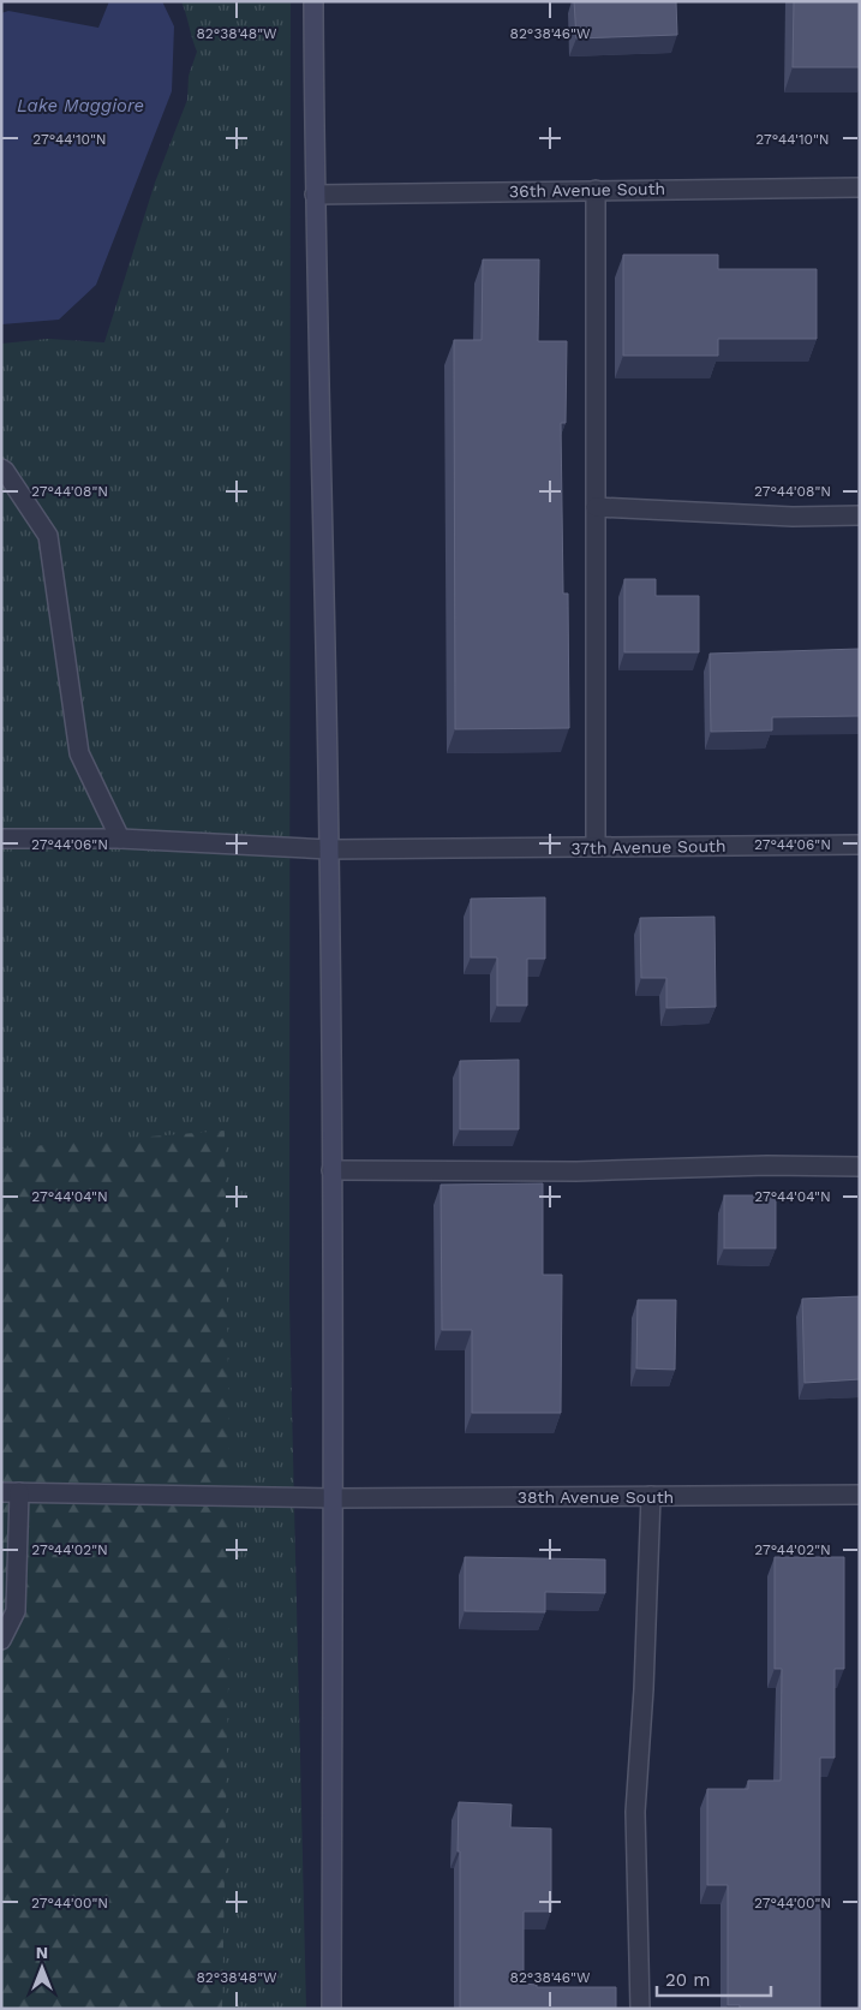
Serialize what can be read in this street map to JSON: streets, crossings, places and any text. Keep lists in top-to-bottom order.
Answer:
{
  "streets": {
    "street": ["36th Avenue South", "37th Avenue South", "38th Avenue South"]
  },
  "water": ["Lake Maggiore"],
  "scale_bar": "20 m",
  "north": "top",
  "coordinates": [
    "82°38'48\"W",
    "82°38'46\"W",
    "27°44'10\"N",
    "27°44'08\"N",
    "27°44'06\"N",
    "27°44'04\"N",
    "27°44'02\"N",
    "27°44'00\"N"
  ]
}
